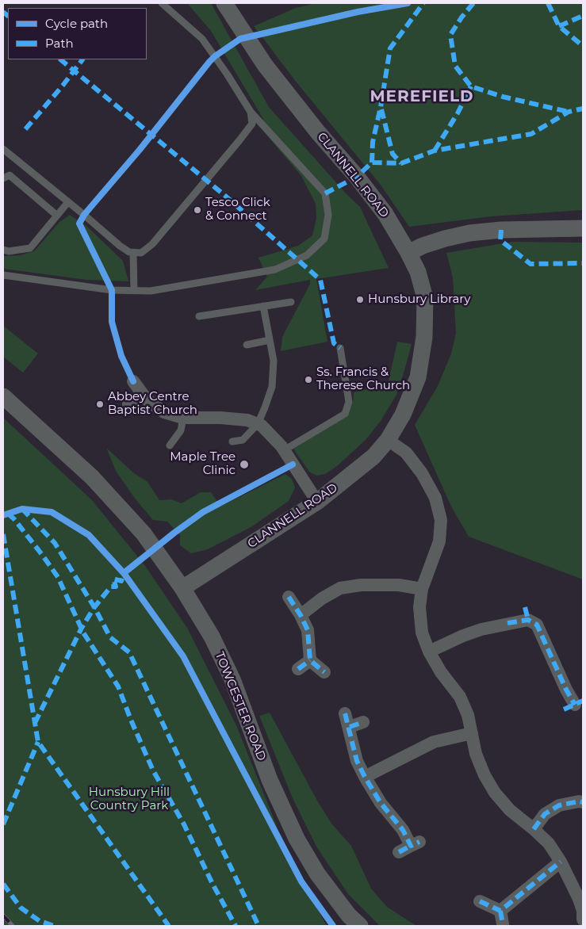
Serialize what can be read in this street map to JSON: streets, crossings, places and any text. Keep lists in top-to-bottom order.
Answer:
{
  "streets": {
    "street": ["CLANNELL ROAD", "TOWCESTER ROAD"]
  },
  "crossings": [
    ["CLANNELL ROAD", "TOWCESTER ROAD"]
  ],
  "districts": ["MEREFIELD"],
  "parks": ["Hunsbury Hill Country Park"],
  "places": [
    "Tesco Click & Connect",
    "Hunsbury Library",
    "Ss. Francis & Therese Church",
    "Abbey Centre Baptist Church",
    "Maple Tree Clinic"
  ],
  "legend": ["Cycle path", "Path"]
}
